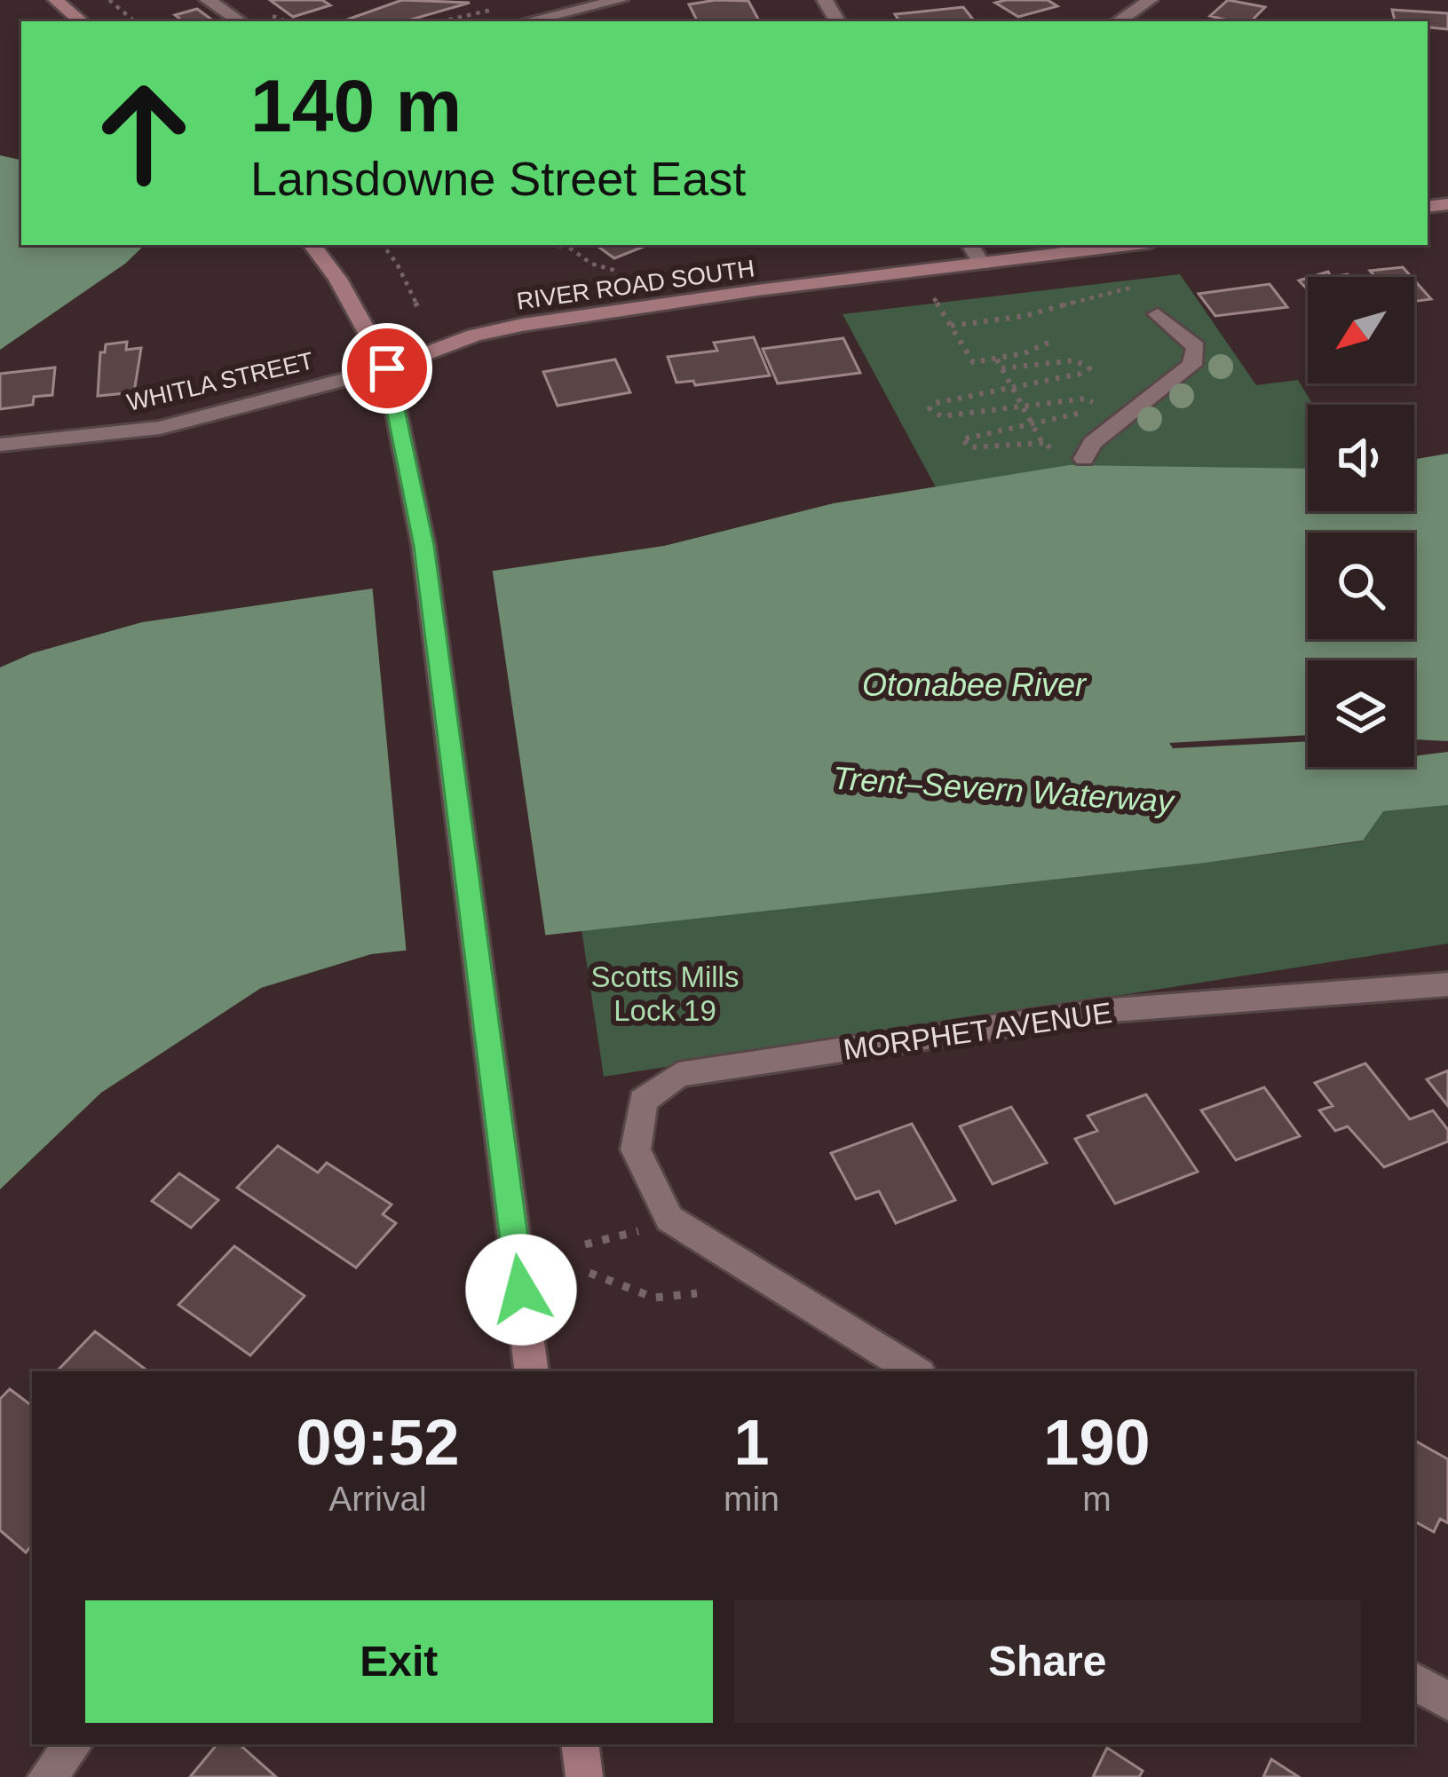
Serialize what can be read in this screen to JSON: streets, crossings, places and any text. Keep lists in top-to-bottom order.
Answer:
{
  "streets": {
    "main road": ["RIVER ROAD SOUTH"],
    "street": ["WHITLA STREET", "MORPHET AVENUE"]
  },
  "crossings": [
    ["RIVER ROAD SOUTH", "WHITLA STREET"]
  ],
  "water": ["Otonabee River", "Trent–Severn Waterway"],
  "parks": ["Scotts Mills Lock 19"],
  "north": "bottom left",
  "page": {
    "turn": ["140 m", "Lansdowne Street East"],
    "eta": [
      "09:52",
      "Arrival",
      "1",
      "min",
      "190",
      "m"
    ],
    "buttons": ["Exit", "Share"]
  }
}
